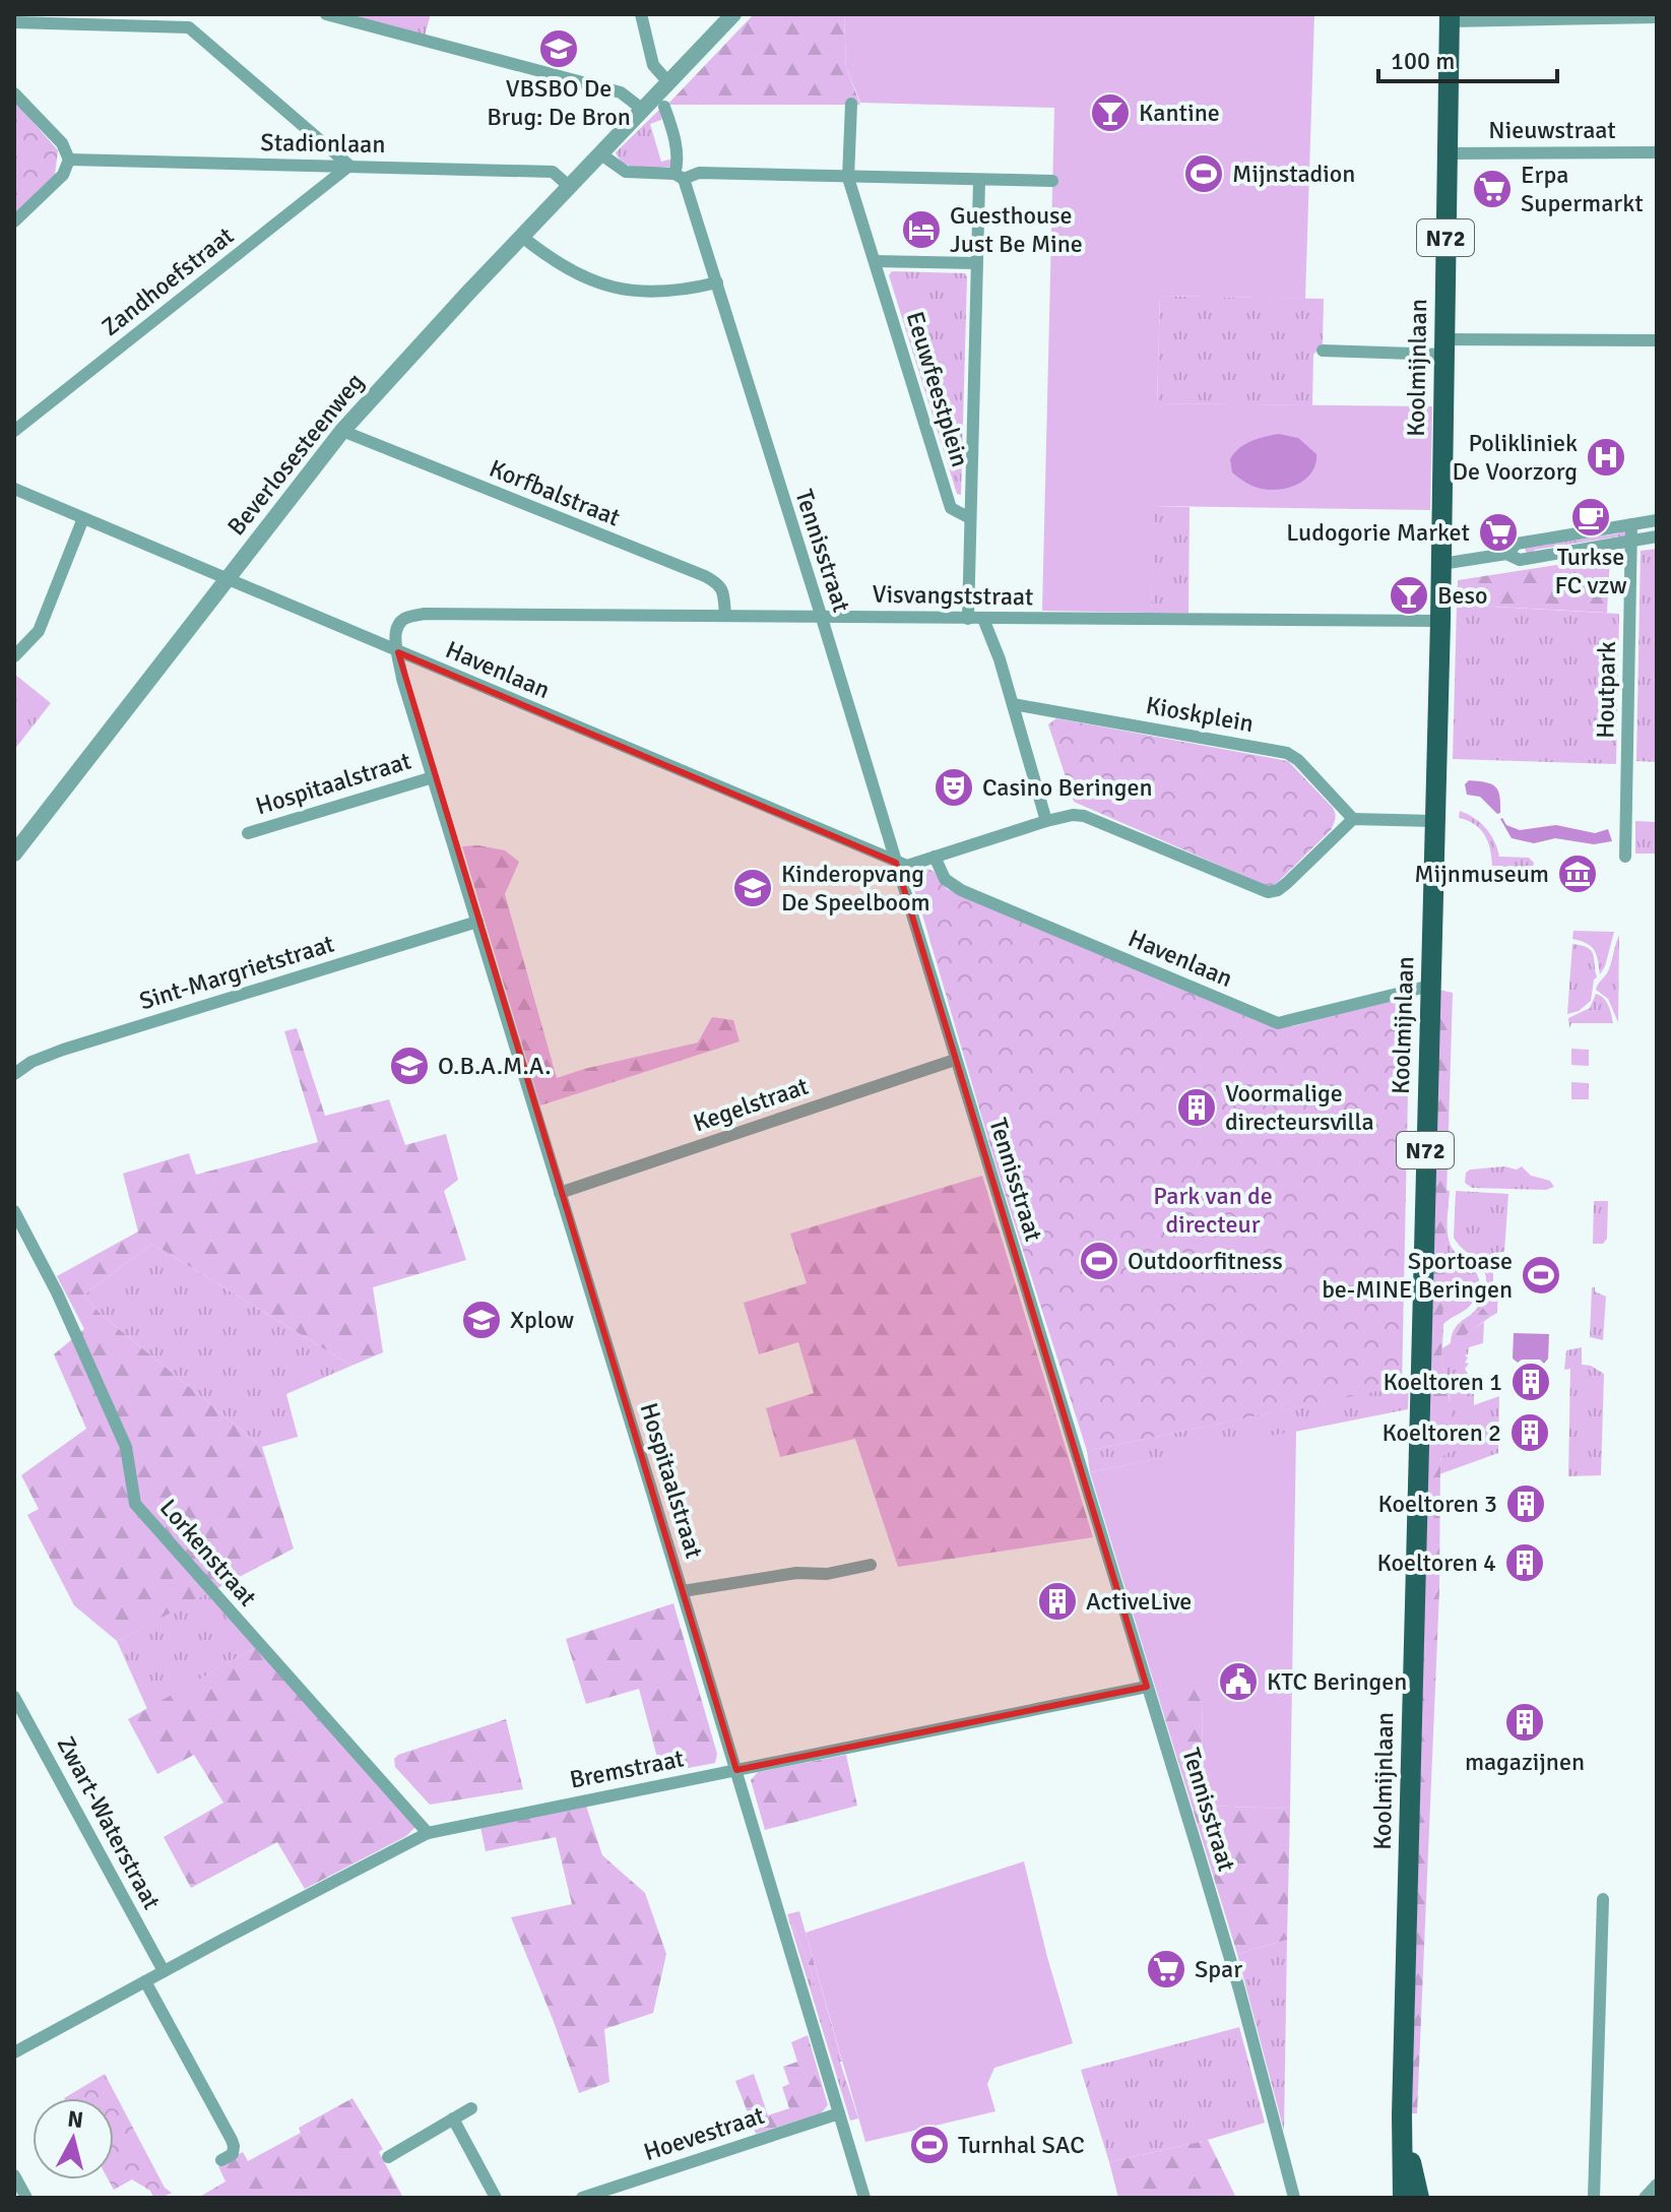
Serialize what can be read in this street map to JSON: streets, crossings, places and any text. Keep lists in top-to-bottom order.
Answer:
{
  "streets": {
    "main road": ["N72", "Koolmijnlaan"],
    "street": [
      "Nieuwstraat",
      "Stadionlaan",
      "Zandhoefstraat",
      "Eeuwfeestplein",
      "Beverlosesteenweg",
      "Korfbalstraat",
      "Tennisstraat",
      "Visvangststraat",
      "Havenlaan",
      "Houtpark",
      "Kioskplein",
      "Hospitaalstraat",
      "Sint-Margrietstraat",
      "Kegelstraat",
      "Lorkenstraat",
      "Bremstraat",
      "Zwart-Waterstraat",
      "Hoevestraat"
    ]
  },
  "crossings": [
    ["Nieuwstraat", "Koolmijnlaan"],
    ["Stadionlaan", "Zandhoefstraat"],
    ["Stadionlaan", "Beverlosesteenweg"],
    ["Koolmijnlaan", "Visvangststraat"],
    ["Koolmijnlaan", "Havenlaan"],
    ["Eeuwfeestplein", "Visvangststraat"],
    ["Beverlosesteenweg", "Korfbalstraat"],
    ["Beverlosesteenweg", "Havenlaan"],
    ["Korfbalstraat", "Visvangststraat"],
    ["Tennisstraat", "Visvangststraat"],
    ["Tennisstraat", "Havenlaan"],
    ["Tennisstraat", "Kegelstraat"],
    ["Tennisstraat", "Bremstraat"],
    ["Visvangststraat", "Havenlaan"],
    ["Visvangststraat", "Hospitaalstraat"],
    ["Havenlaan", "Hospitaalstraat"],
    ["Hospitaalstraat", "Sint-Margrietstraat"],
    ["Hospitaalstraat", "Kegelstraat"],
    ["Hospitaalstraat", "Bremstraat"],
    ["Hospitaalstraat", "Hoevestraat"],
    ["Lorkenstraat", "Bremstraat"],
    ["Bremstraat", "Zwart-Waterstraat"]
  ],
  "parks": ["Park van de directeur"],
  "places": {
    "school or university": [
      "VBSBO De Brug: De Bron",
      "Kinderopvang De Speelboom",
      "O.B.A.M.A.",
      "Xplow"
    ],
    "bar": ["Kantine", "Beso"],
    "sports": [
      "Mijnstadion",
      "Outdoorfitness",
      "Sportoase be-MINE Beringen",
      "Turnhal SAC"
    ],
    "supermarket": ["Erpa Supermarkt", "Ludogorie Market", "Spar"],
    "hotel": ["Guesthouse Just Be Mine"],
    "hospital": ["Polikliniek De Voorzorg"],
    "cafe": ["Turkse FC vzw"],
    "theatre": ["Casino Beringen"],
    "museum": ["Mijnmuseum"],
    "building": [
      "Voormalige directeursvilla",
      "Koeltoren 1",
      "Koeltoren 2",
      "Koeltoren 3",
      "Koeltoren 4",
      "ActiveLive",
      "magazijnen"
    ],
    "public building": ["KTC Beringen"]
  },
  "scale_bar": "100 m",
  "north": "top"
}
